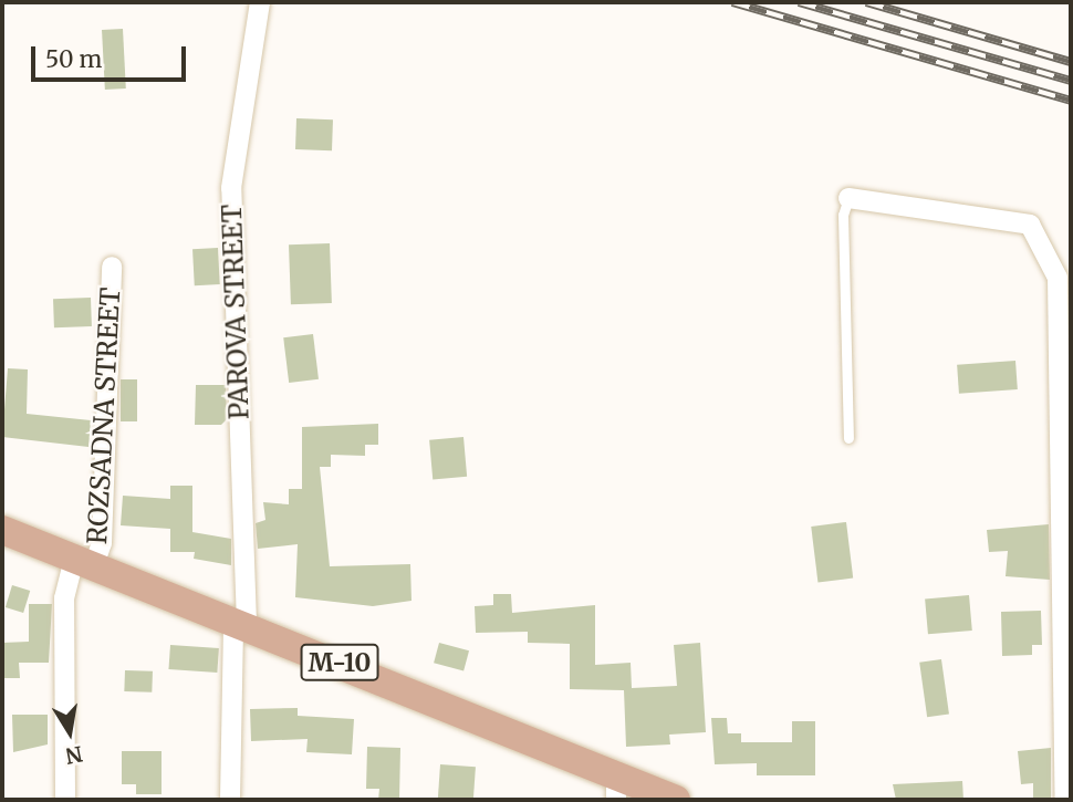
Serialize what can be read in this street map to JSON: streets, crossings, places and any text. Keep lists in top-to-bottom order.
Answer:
{
  "streets": {
    "main road": ["М-10"],
    "street": ["PAROVA STREET", "ROZSADNA STREET"]
  },
  "crossings": [
    ["PAROVA STREET", "М-10"],
    ["ROZSADNA STREET", "М-10"]
  ],
  "scale_bar": "50 m",
  "north": "bottom"
}
